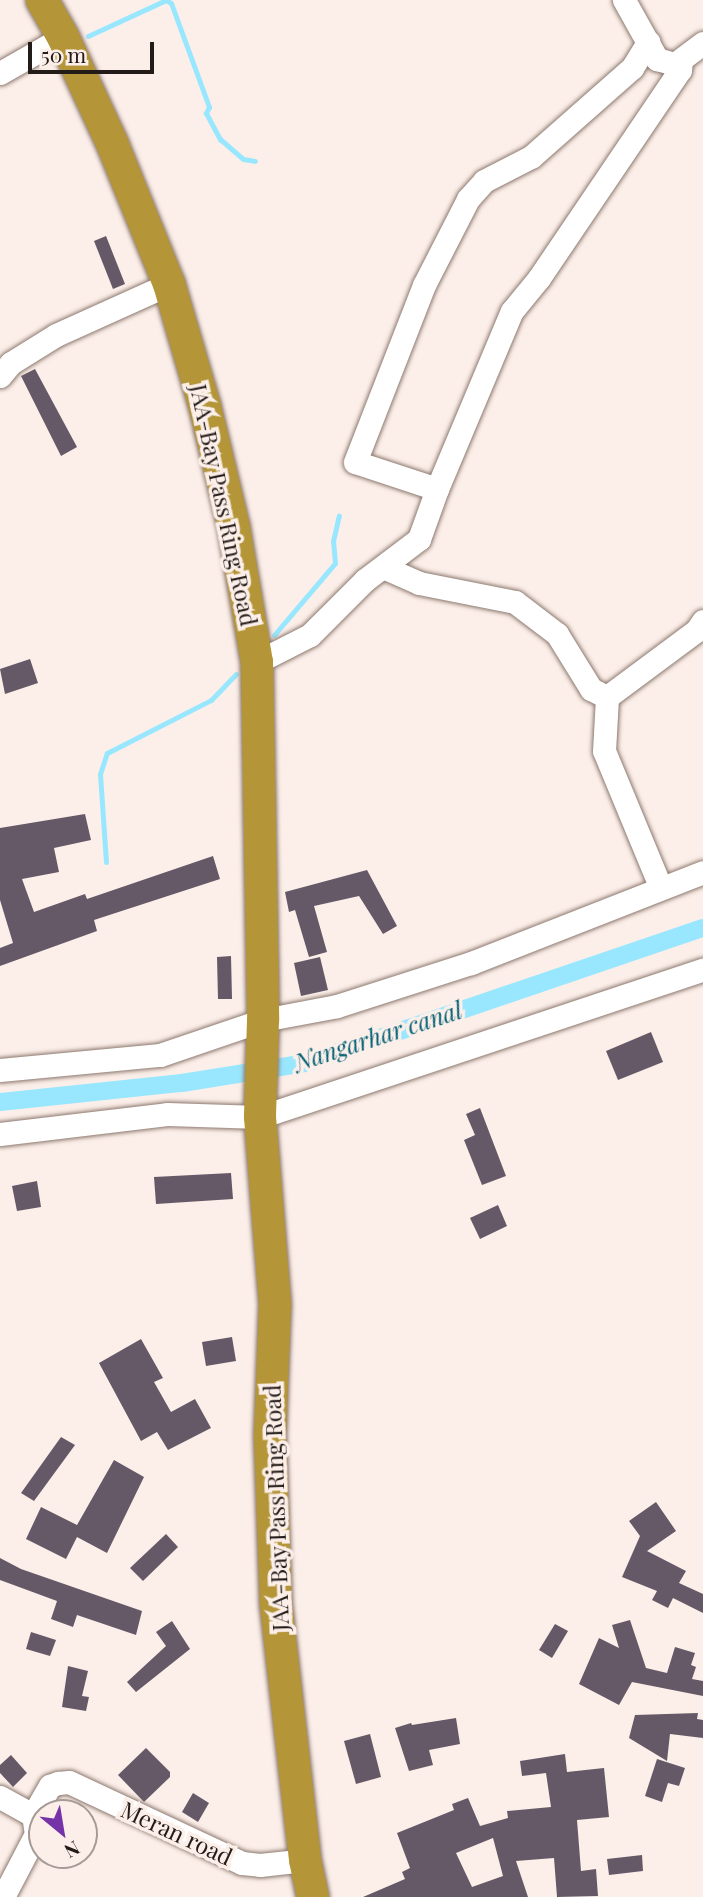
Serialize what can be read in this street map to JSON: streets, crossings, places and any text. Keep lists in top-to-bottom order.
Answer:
{
  "streets": {
    "highway": ["JAA-Bay Pass Ring Road"],
    "street": ["Meran road"]
  },
  "crossings": [
    ["JAA-Bay Pass Ring Road", "Meran road"]
  ],
  "water": ["Nangarhar canal"],
  "scale_bar": "50 m",
  "north": "bottom right"
}
